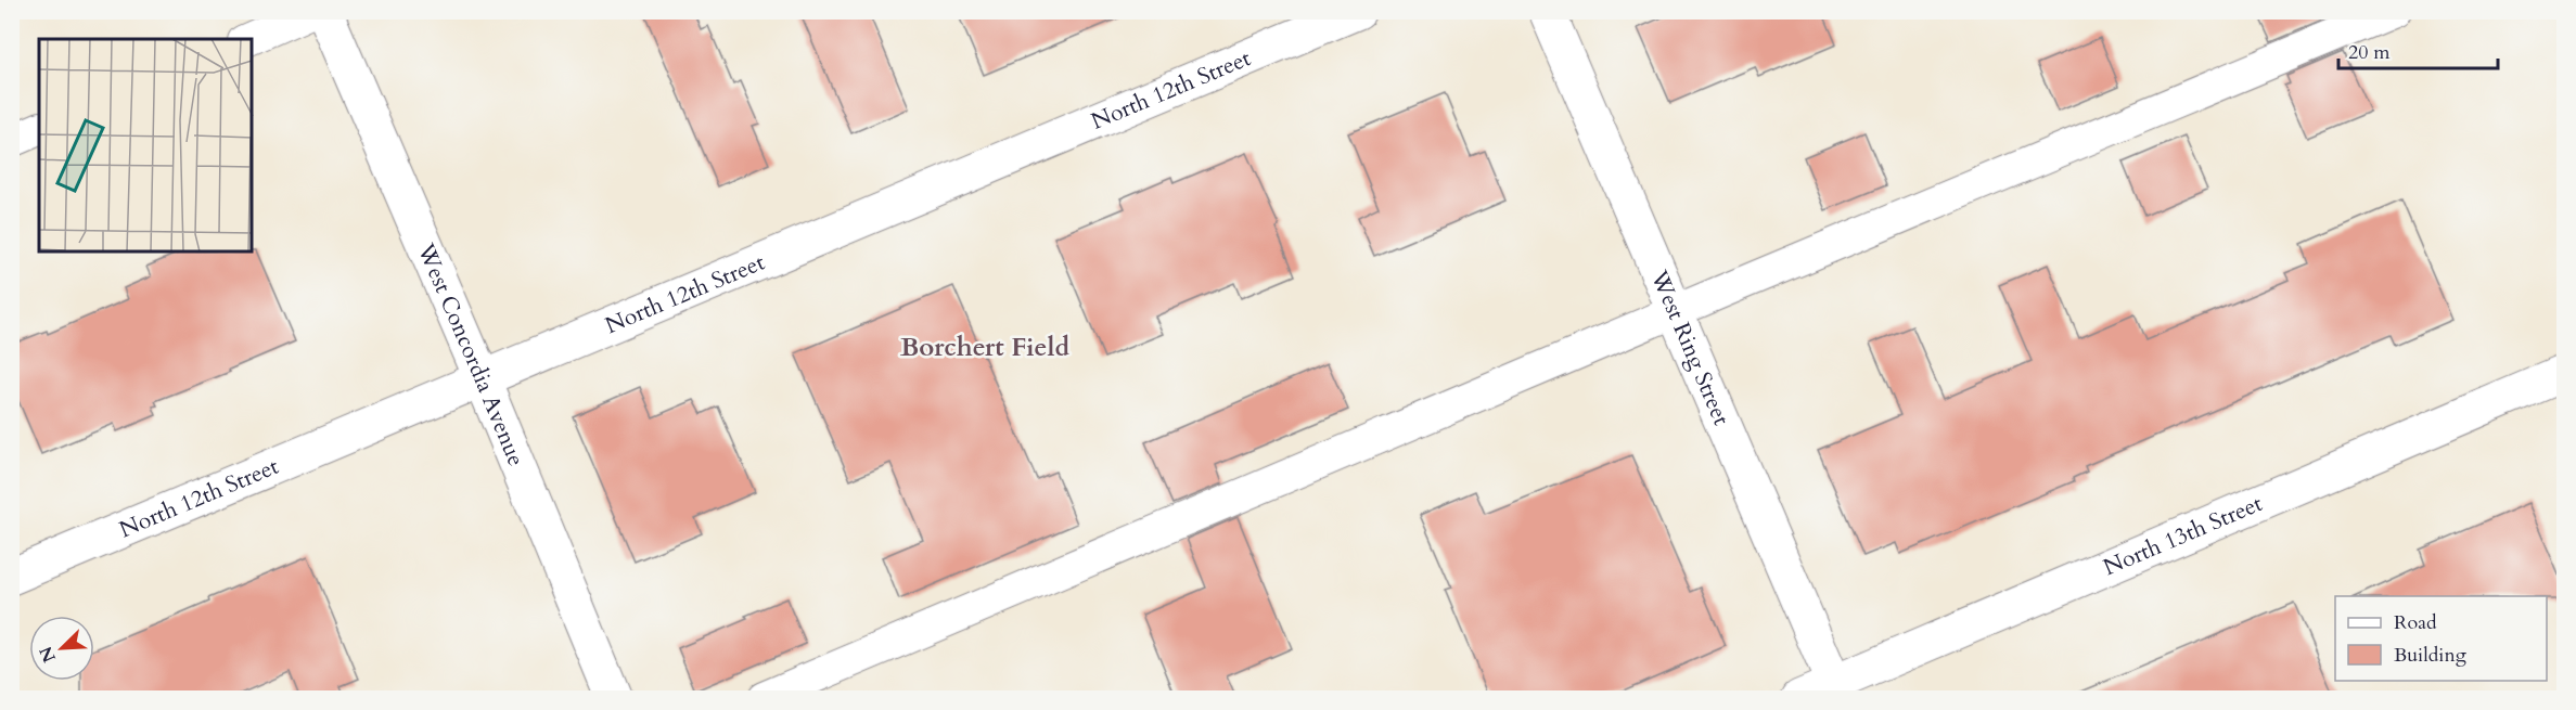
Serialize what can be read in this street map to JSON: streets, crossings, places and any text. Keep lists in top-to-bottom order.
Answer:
{
  "streets": {
    "street": [
      "North 12th Street",
      "West Ring Street",
      "West Concordia Avenue",
      "North 13th Street"
    ]
  },
  "crossings": [
    ["North 12th Street", "West Concordia Avenue"],
    ["West Ring Street", "North 13th Street"]
  ],
  "districts": ["Borchert Field"],
  "legend": ["Road", "Building"],
  "scale_bar": "20 m",
  "north": "bottom left"
}
